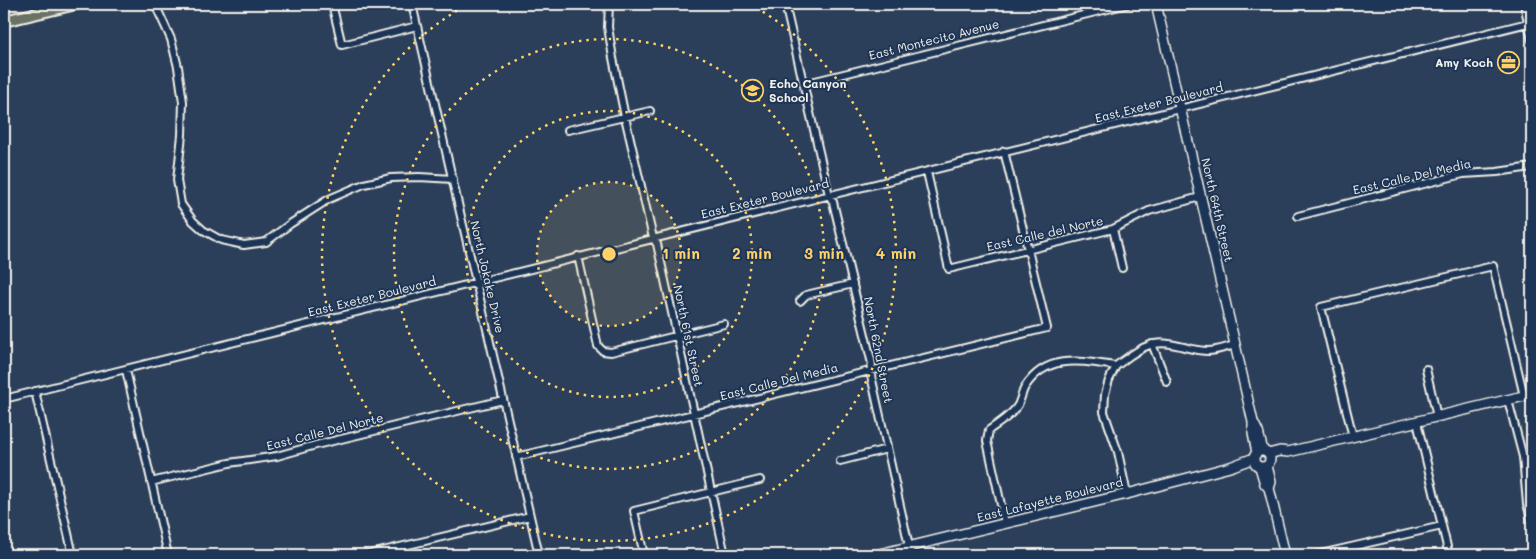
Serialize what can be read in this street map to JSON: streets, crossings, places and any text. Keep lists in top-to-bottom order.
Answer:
{
  "streets": {
    "street": [
      "East Montecito Avenue",
      "East Exeter Boulevard",
      "East Calle Del Media",
      "North 64th Street",
      "East Calle del Norte",
      "North Jokake Drive",
      "North 61st Street",
      "North 62nd Street",
      "East Calle Del Norte",
      "East Lafayette Boulevard"
    ]
  },
  "crossings": [
    ["East Montecito Avenue", "North 62nd Street"],
    ["East Exeter Boulevard", "North 64th Street"],
    ["East Exeter Boulevard", "East Calle del Norte"],
    ["East Exeter Boulevard", "North Jokake Drive"],
    ["East Exeter Boulevard", "North 61st Street"],
    ["East Exeter Boulevard", "North 62nd Street"],
    ["East Calle Del Media", "East Calle del Norte"],
    ["East Calle Del Media", "North Jokake Drive"],
    ["East Calle Del Media", "North 61st Street"],
    ["East Calle Del Media", "North 62nd Street"],
    ["North 64th Street", "East Calle del Norte"],
    ["North 64th Street", "East Lafayette Boulevard"],
    ["North Jokake Drive", "East Calle Del Norte"],
    ["North 62nd Street", "East Lafayette Boulevard"]
  ],
  "places": {
    "office": ["Amy Koch"],
    "school or university": ["Echo Canyon School"]
  },
  "rings": [
    "1 min",
    "2 min",
    "3 min",
    "4 min"
  ]
}
